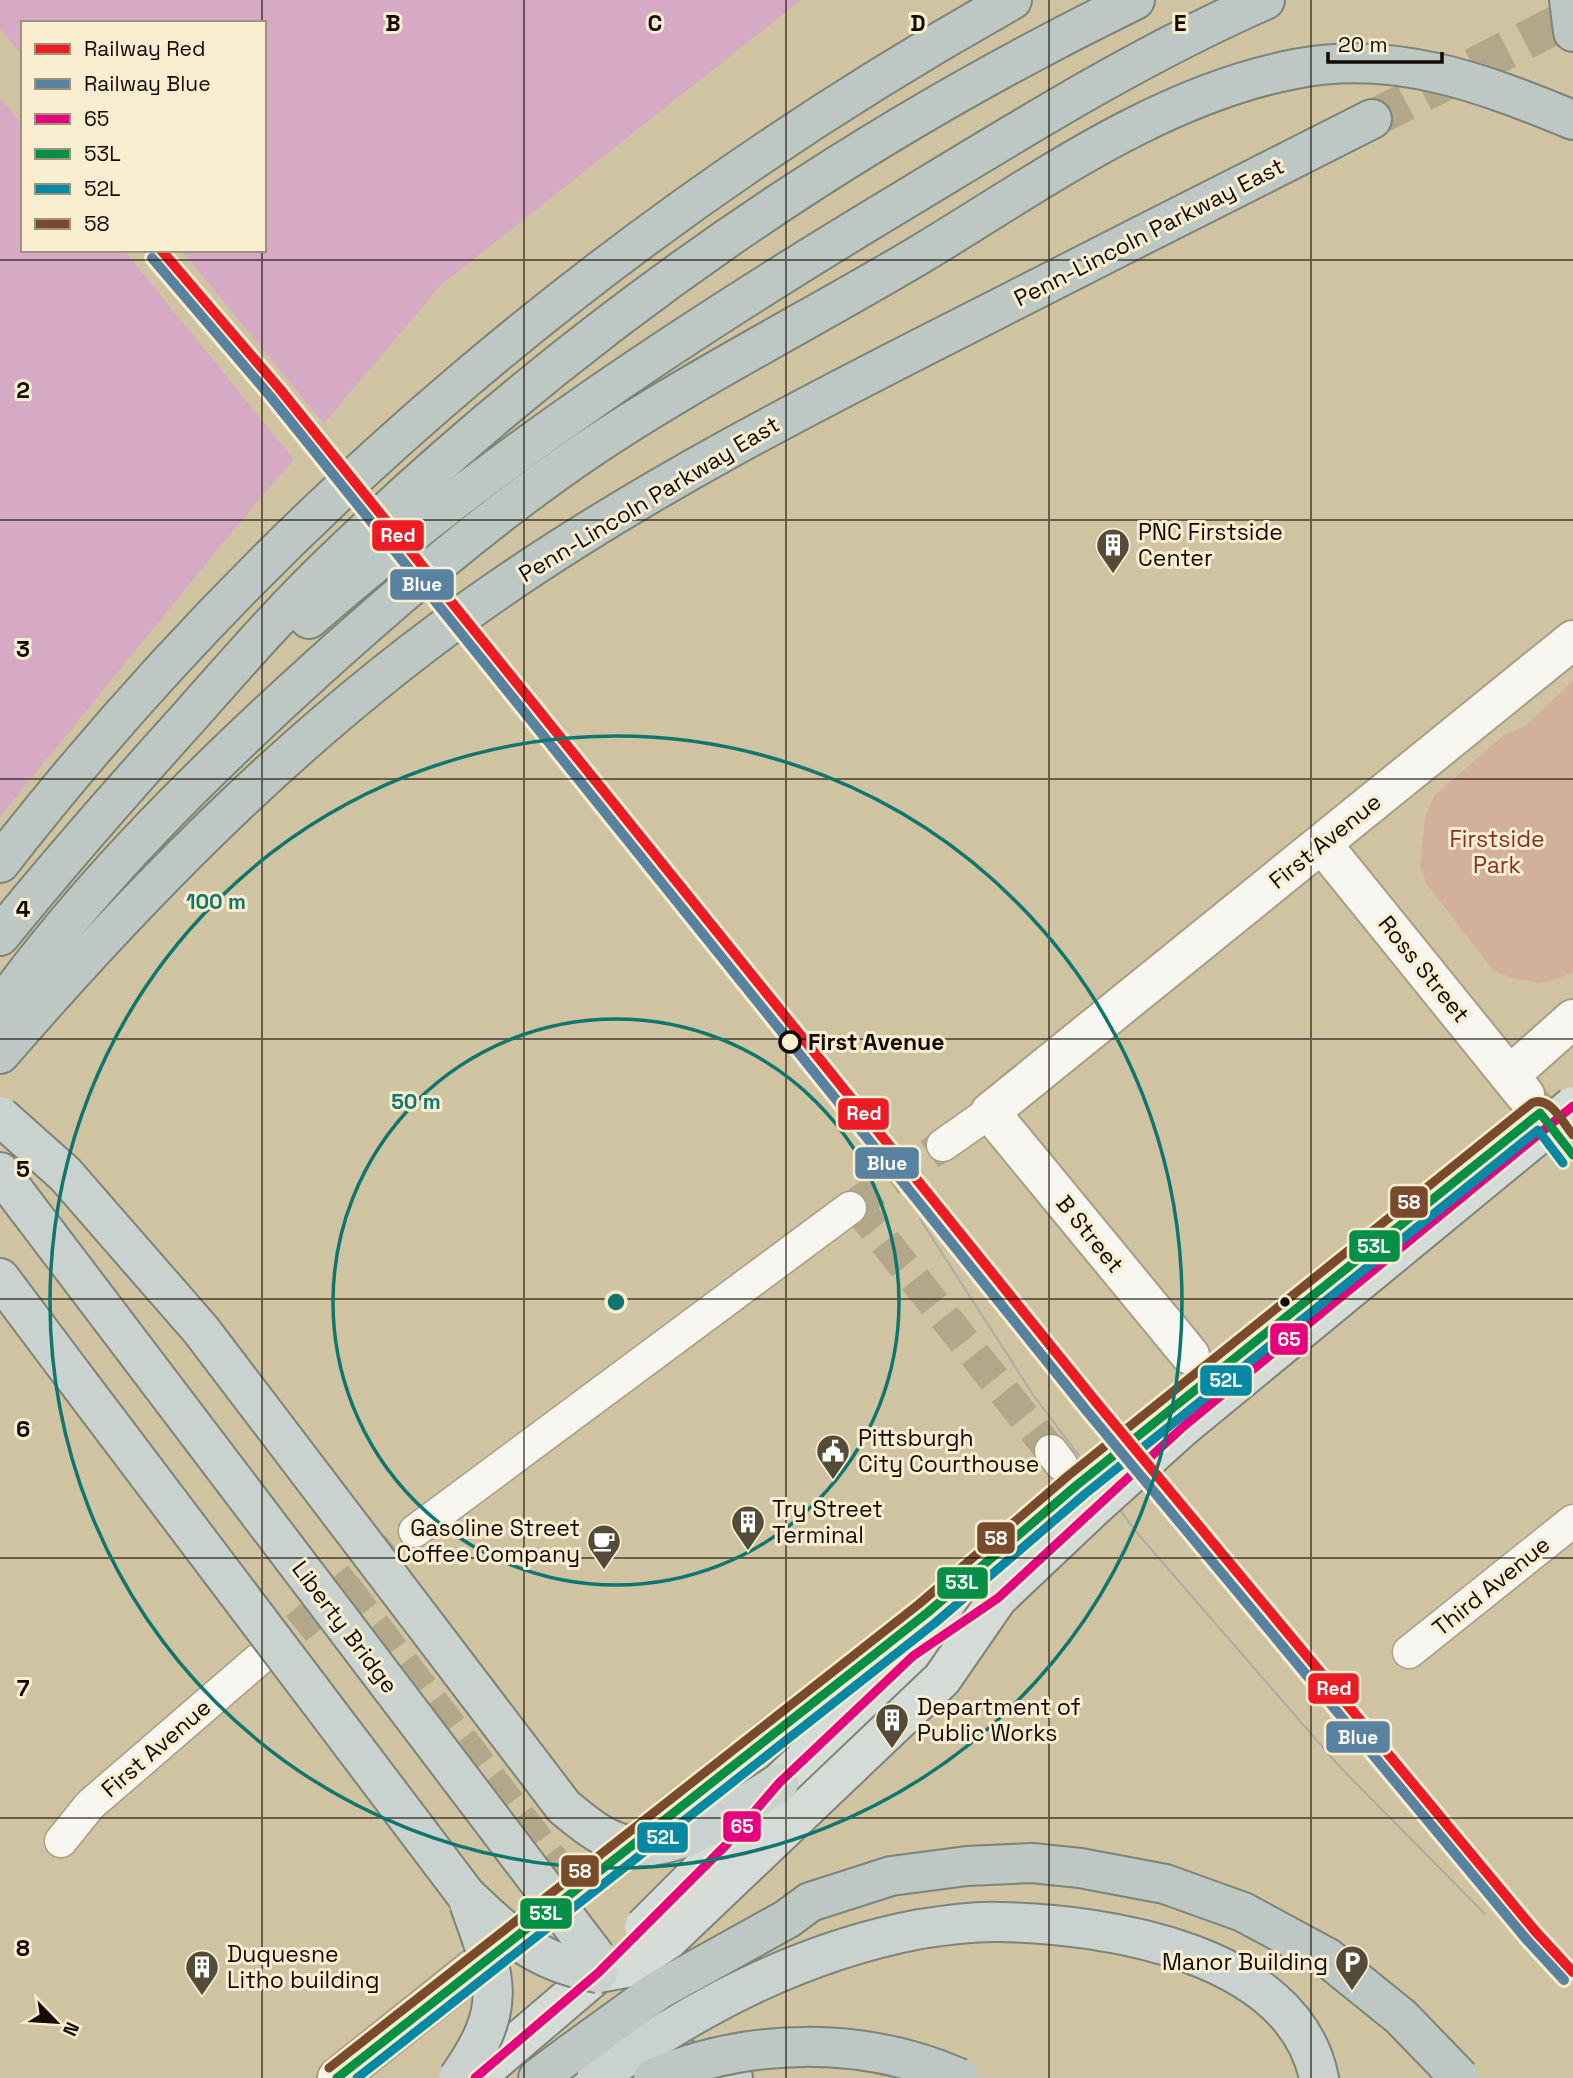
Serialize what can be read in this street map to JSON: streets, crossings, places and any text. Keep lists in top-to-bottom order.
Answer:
{
  "streets": {
    "highway": ["Penn-Lincoln Parkway East", "Liberty Bridge"],
    "main road": ["First Avenue", "Ross Street", "B Street"],
    "street": ["Third Avenue"]
  },
  "crossings": [
    ["First Avenue", "Ross Street"],
    ["First Avenue", "B Street"]
  ],
  "parks": ["Firstside Park"],
  "places": {
    "building": [
      "PNC Firstside Center",
      "Try Street Terminal",
      "Department of Public Works",
      "Duquesne Litho building"
    ],
    "other": ["First Avenue"],
    "public building": ["Pittsburgh City Courthouse"],
    "cafe": ["Gasoline Street Coffee Company"],
    "parking": ["Manor Building"]
  },
  "lines": [
    "rail line Red",
    "rail line Blue",
    "transit line 58",
    "transit line 65",
    "transit line 53L",
    "transit line 52L"
  ],
  "legend": [
    "Railway Red",
    "Railway Blue",
    "65",
    "53L",
    "52L",
    "58"
  ],
  "scale_bar": "20 m",
  "north": "bottom right",
  "grid": {
    "columns": [
      "B",
      "C",
      "D",
      "E"
    ],
    "rows": [
      "2",
      "3",
      "4",
      "5",
      "6",
      "7",
      "8"
    ]
  },
  "rings": ["100 m", "50 m"]
}
